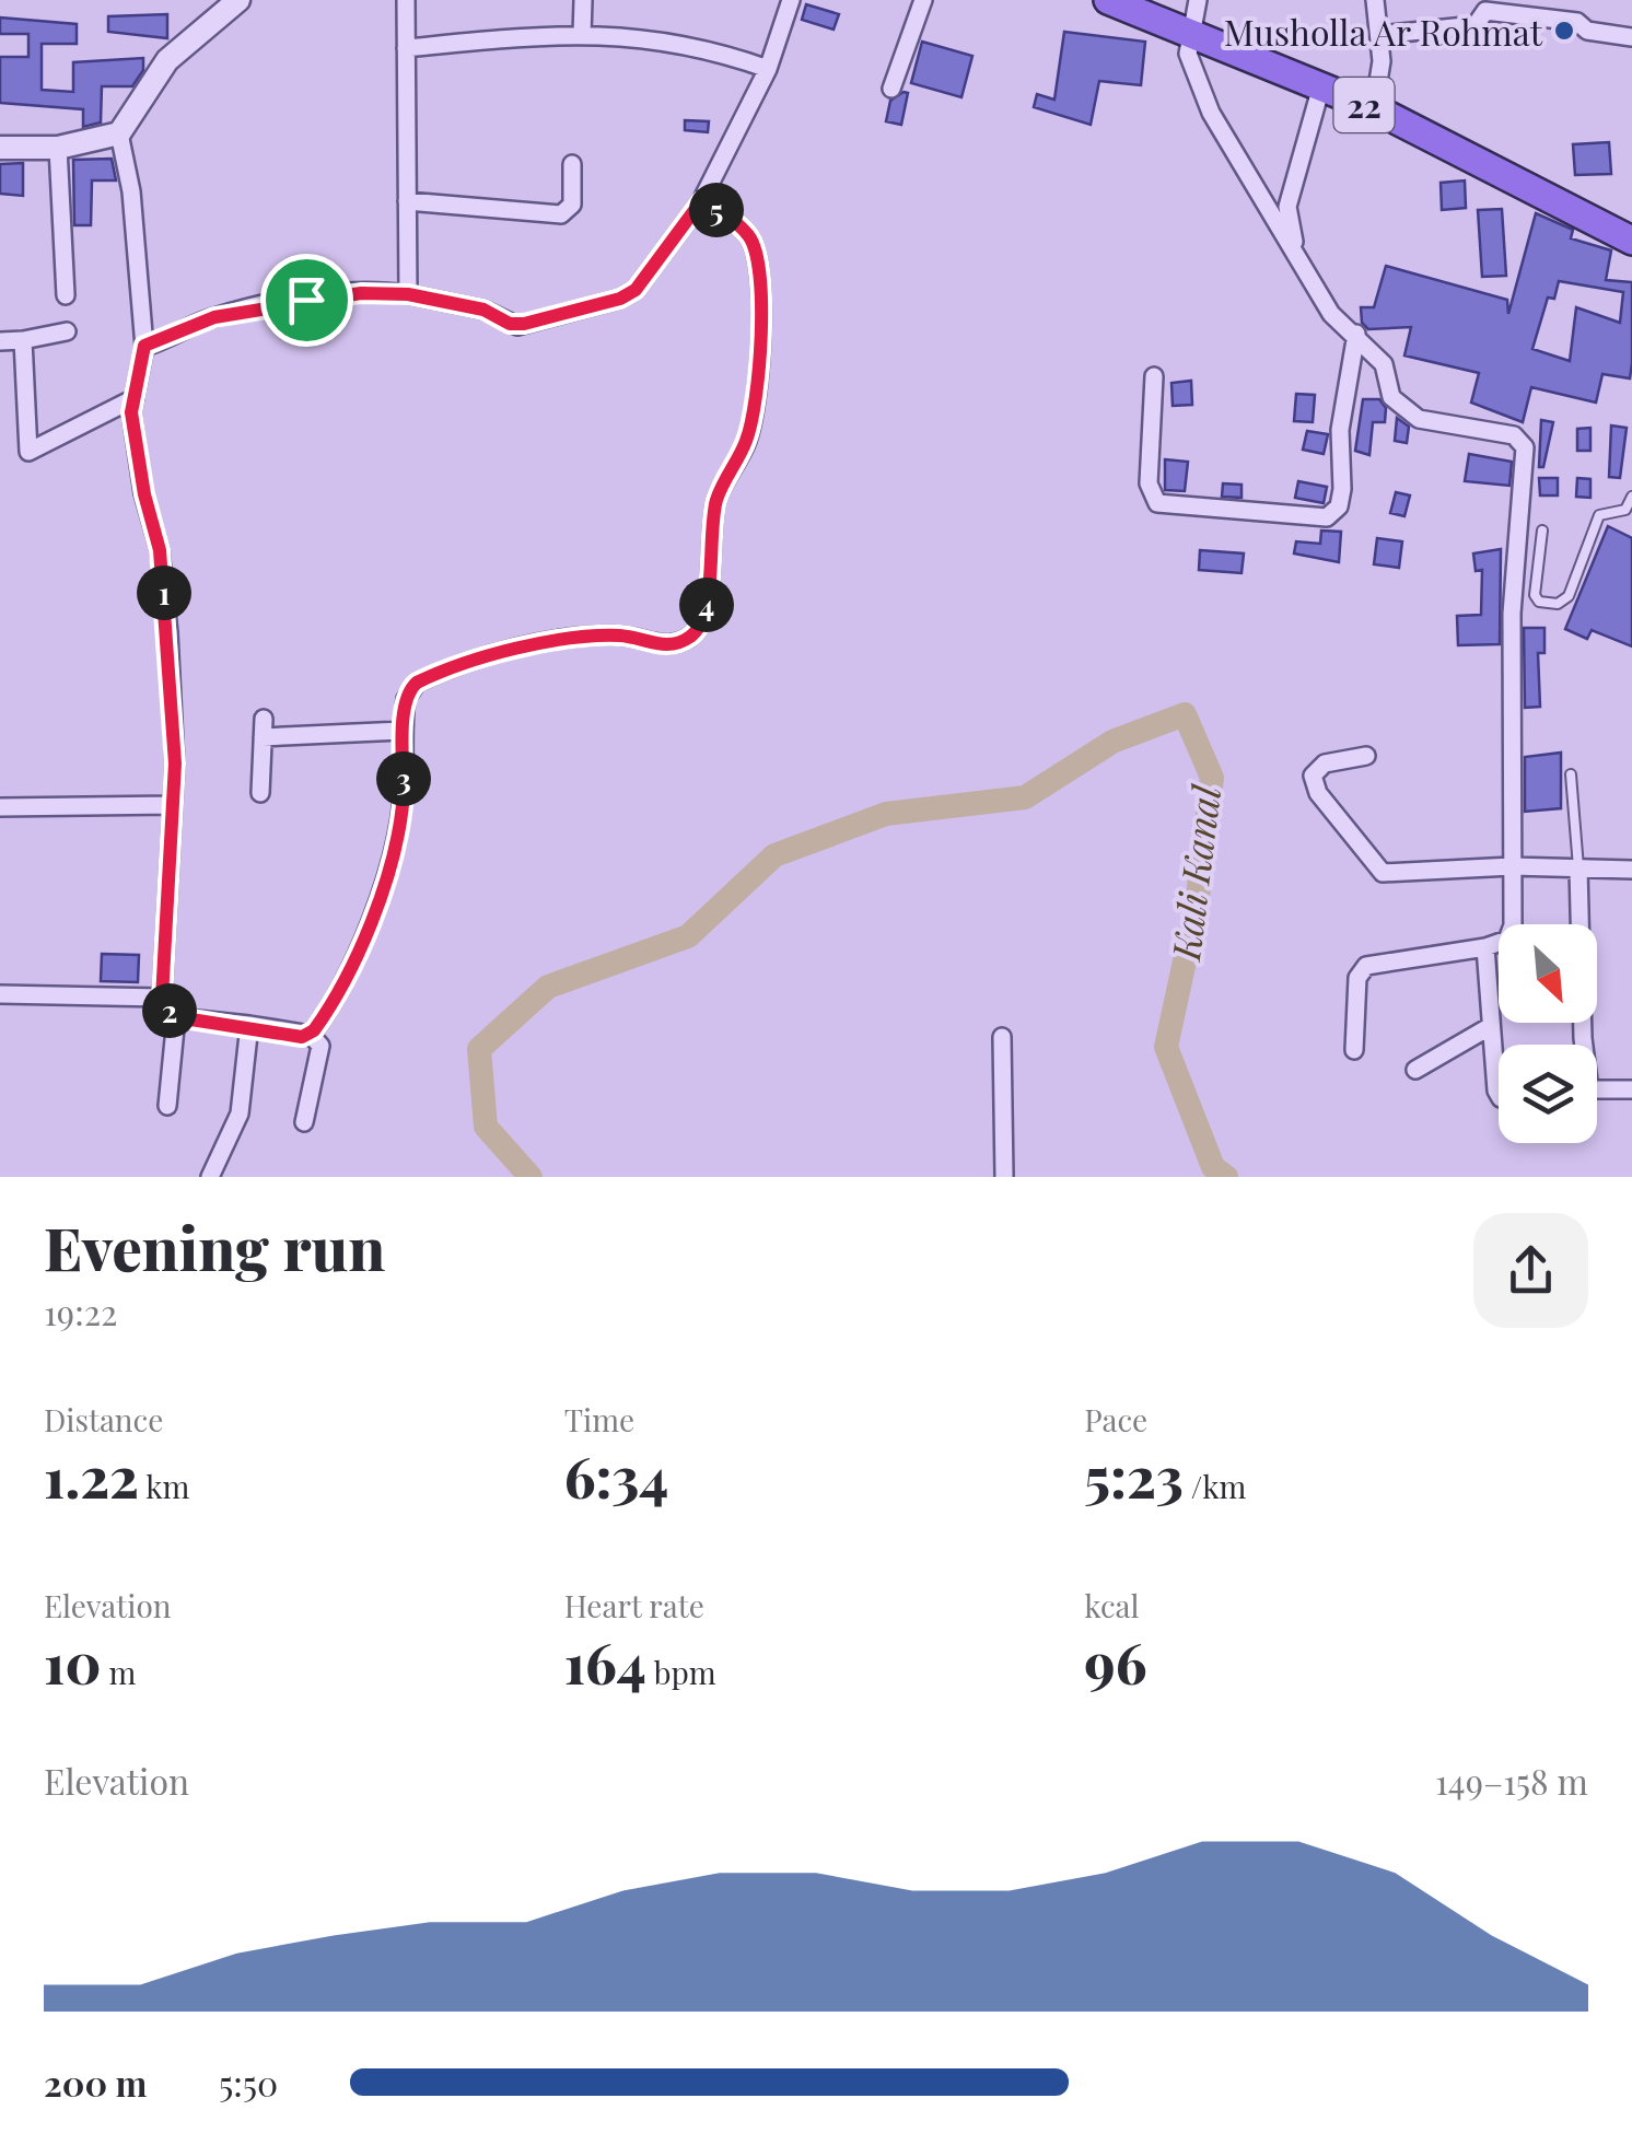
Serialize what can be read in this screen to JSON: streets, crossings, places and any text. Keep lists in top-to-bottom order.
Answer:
{
  "streets": {
    "highway": ["22"]
  },
  "water": ["Kali Kanal"],
  "places": ["Musholla Ar Rohmat"],
  "north": "bottom right",
  "page": {
    "pins": [
      "5",
      "1",
      "4",
      "3",
      "2"
    ],
    "heading": ["Evening run", "19:22"],
    "stats": [
      ["Distance", "1.22 km"],
      ["Time", "6:34"],
      ["Pace", "5:23 /km"],
      ["Elevation", "10 m"],
      ["Heart rate", "164 bpm"],
      ["kcal", "96"]
    ],
    "chart": ["Elevation", "149–158 m"],
    "list": [
      {
        "name": "200 m",
        "note": "5:50"
      }
    ]
  }
}
